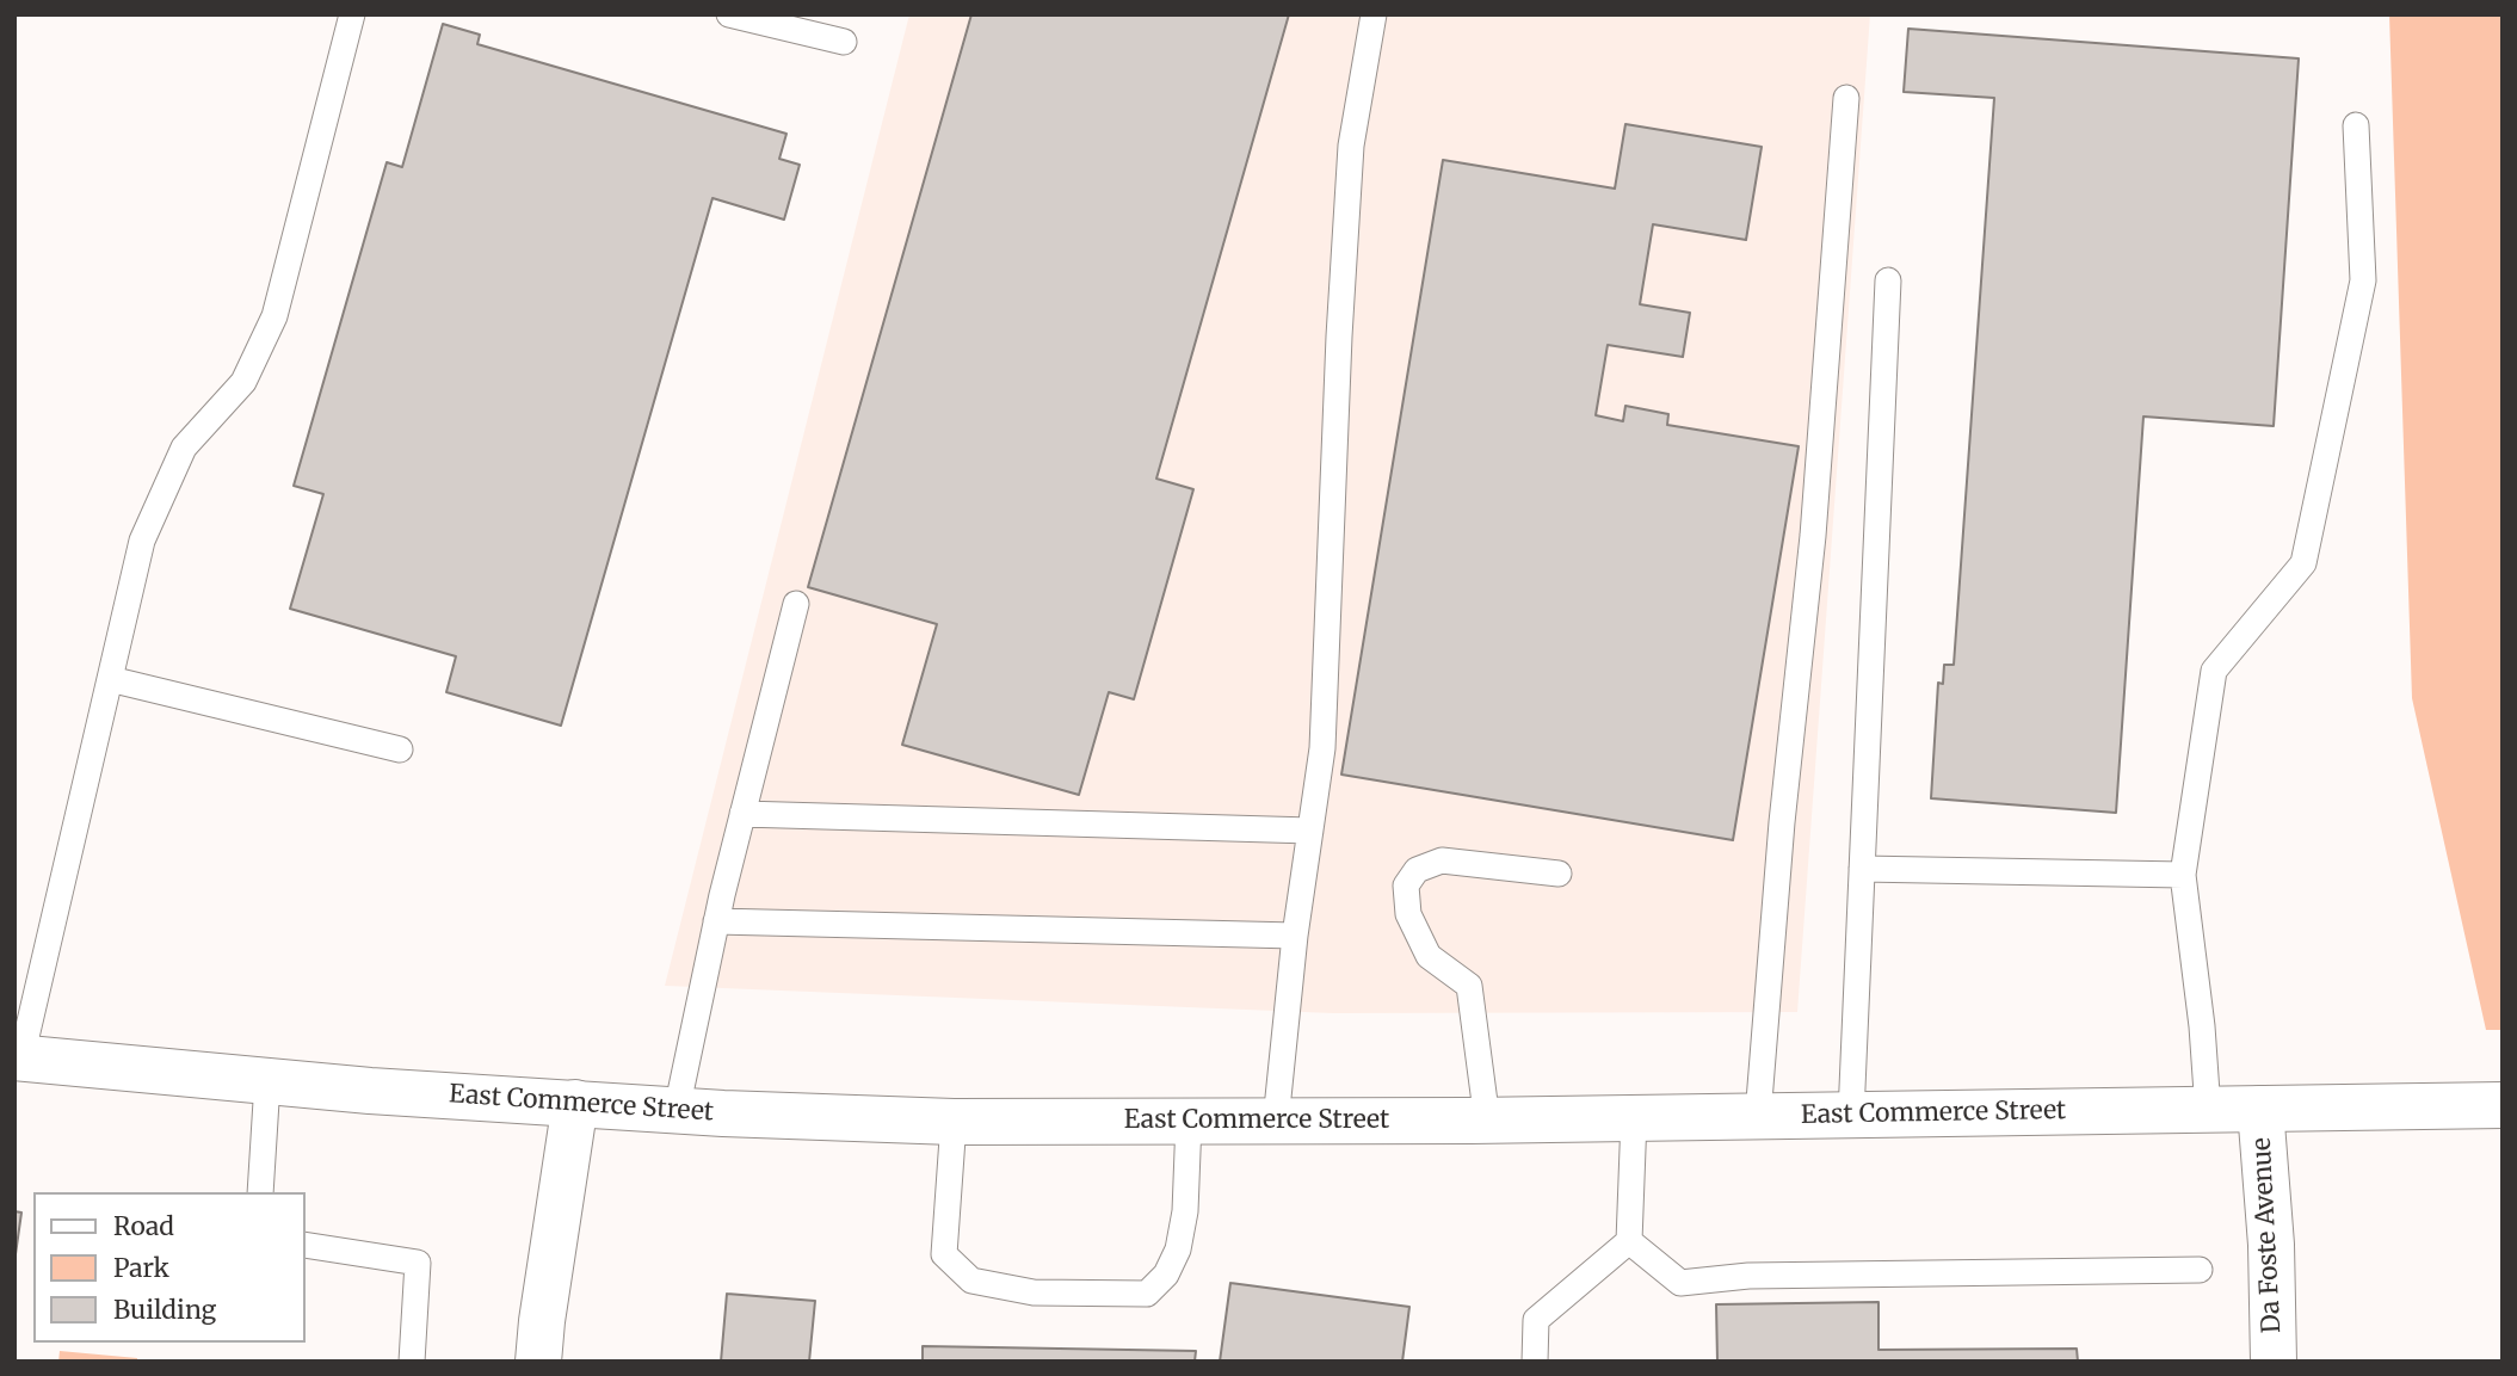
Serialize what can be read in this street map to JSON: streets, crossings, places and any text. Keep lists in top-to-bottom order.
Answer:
{
  "streets": {
    "main road": ["East Commerce Street", "Da Foste Avenue"]
  },
  "crossings": [
    ["East Commerce Street", "Da Foste Avenue"]
  ],
  "legend": ["Road", "Park", "Building"]
}
